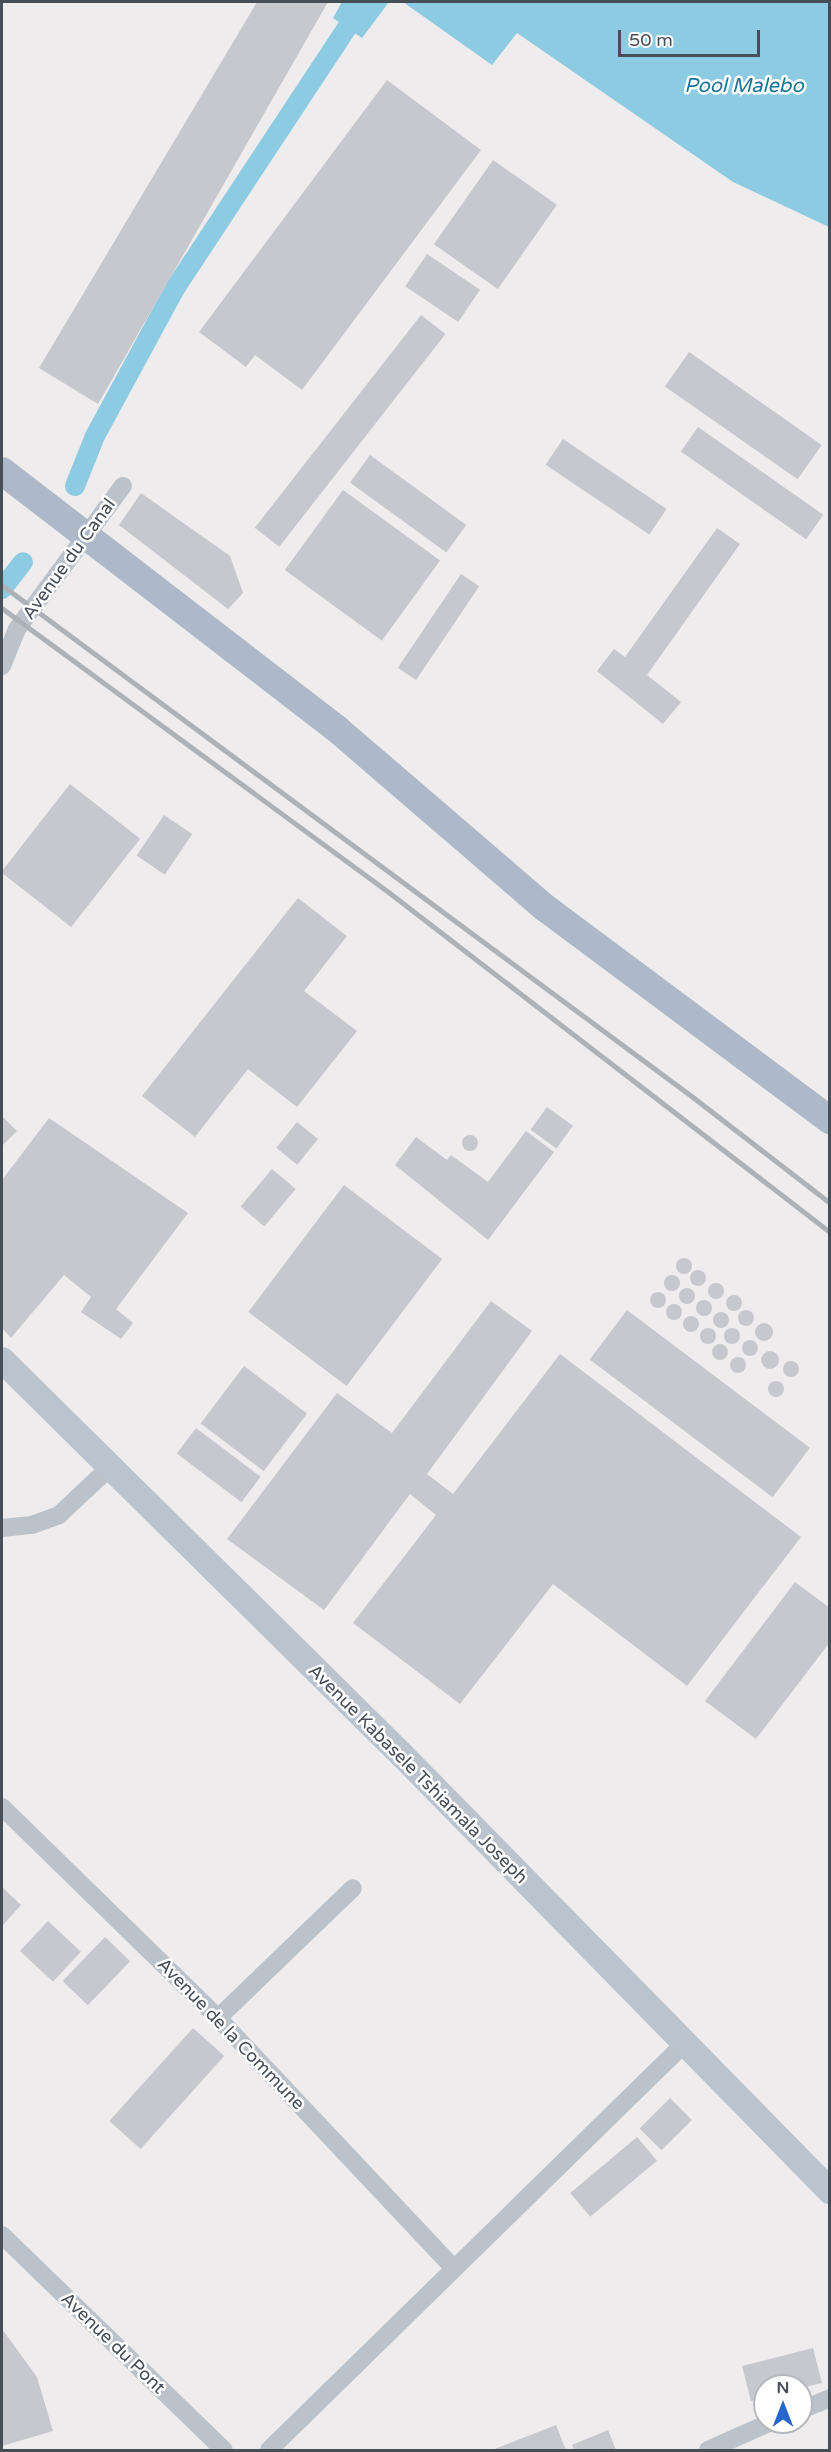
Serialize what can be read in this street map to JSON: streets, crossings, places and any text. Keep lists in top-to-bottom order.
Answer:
{
  "streets": {
    "main road": ["Avenue Kabasele Tshiamala Joseph"],
    "street": ["Avenue du Canal", "Avenue de la Commune", "Avenue du Pont"]
  },
  "water": ["Pool Malebo"],
  "scale_bar": "50 m",
  "north": "top"
}
